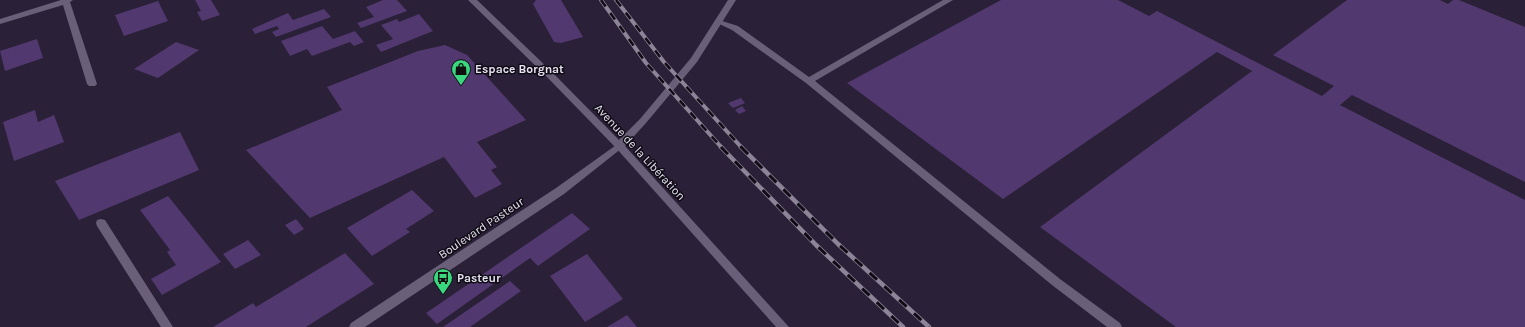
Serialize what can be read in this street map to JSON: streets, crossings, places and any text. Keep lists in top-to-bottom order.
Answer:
{
  "streets": {
    "street": ["Avenue de la Libération", "Boulevard Pasteur"]
  },
  "crossings": [
    ["Avenue de la Libération", "Boulevard Pasteur"]
  ],
  "places": {
    "shop": ["Espace Borgnat"],
    "bus stop": ["Pasteur"]
  }
}
